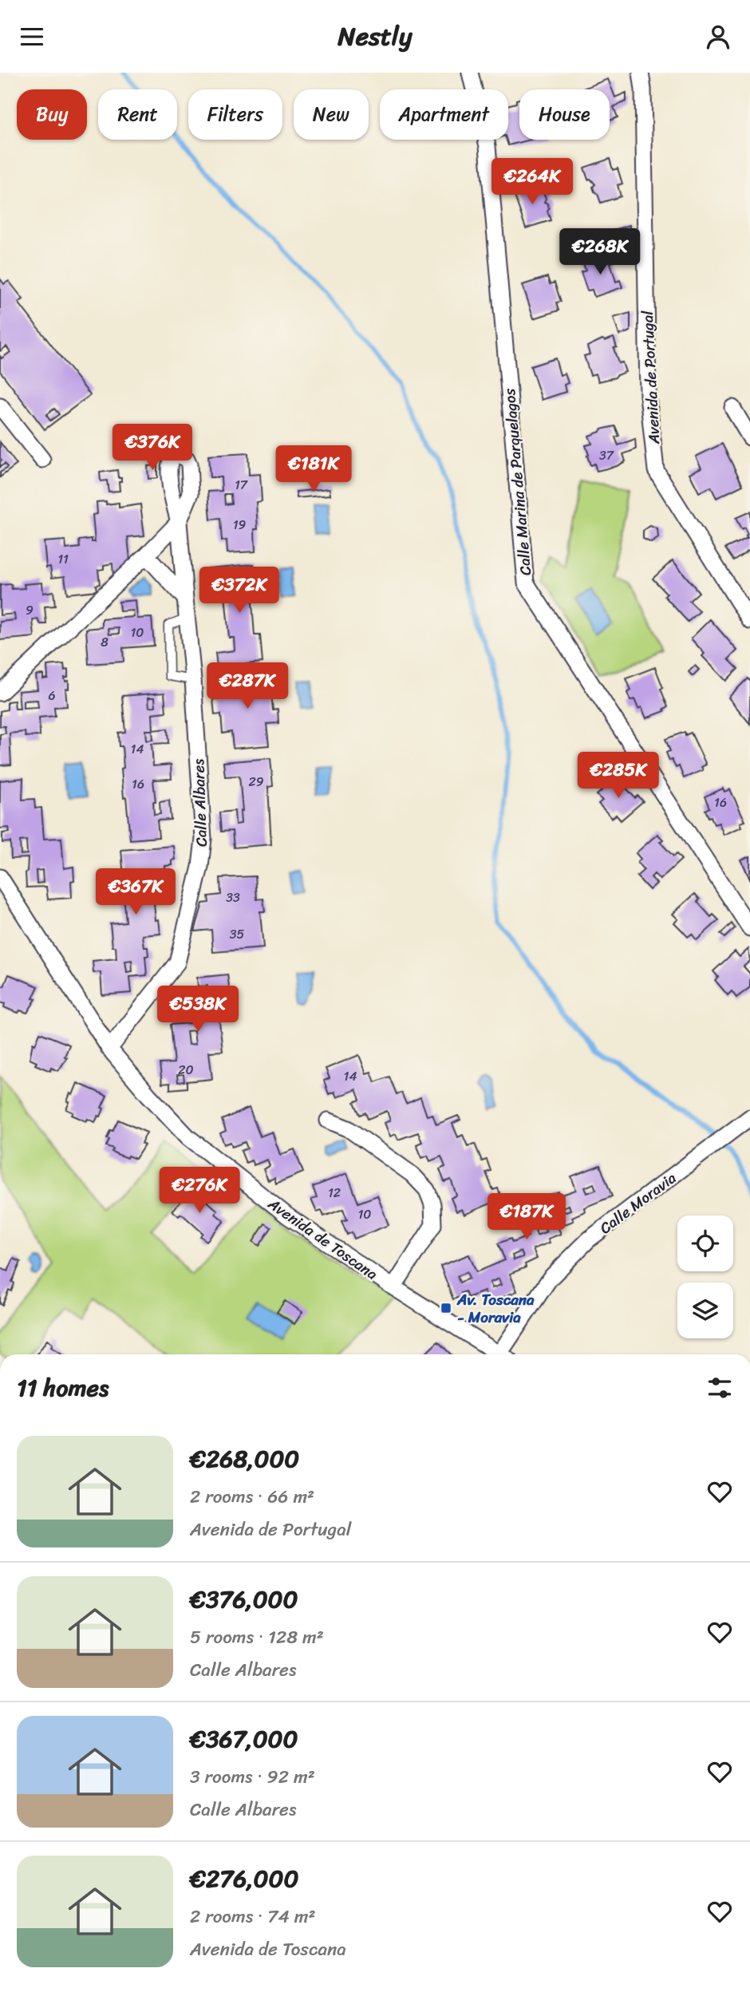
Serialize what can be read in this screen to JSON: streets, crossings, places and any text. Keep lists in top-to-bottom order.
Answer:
{
  "streets": {
    "street": [
      "Avenida de Portugal",
      "Calle Marina de Parquelagos",
      "Calle Albares",
      "Calle Moravia",
      "Avenida de Toscana"
    ]
  },
  "crossings": [
    ["Calle Albares", "Avenida de Toscana"]
  ],
  "places": {
    "transit": ["Av. Toscana - Moravia"]
  },
  "house_numbers": [
    "37",
    "17",
    "19",
    "11",
    "9",
    "10",
    "8",
    "6",
    "14",
    "29",
    "16",
    "16",
    "33",
    "35",
    "20",
    "14",
    "12",
    "10"
  ],
  "page": {
    "header": "Nestly",
    "chip": [
      "Buy",
      "Rent",
      "Filters",
      "New",
      "Apartment",
      "House"
    ],
    "price": [
      "€264K",
      "€268K",
      "€376K",
      "€181K",
      "€372K",
      "€287K",
      "€285K",
      "€367K",
      "€538K",
      "€276K",
      "€187K"
    ],
    "heading": "11 homes",
    "list": [
      {
        "name": "€268,000",
        "note": "2 rooms · 66 m² · Avenida de Portugal"
      },
      {
        "name": "€376,000",
        "note": "5 rooms · 128 m² · Calle Albares"
      },
      {
        "name": "€367,000",
        "note": "3 rooms · 92 m² · Calle Albares"
      },
      {
        "name": "€276,000",
        "note": "2 rooms · 74 m² · Avenida de Toscana"
      }
    ]
  }
}
